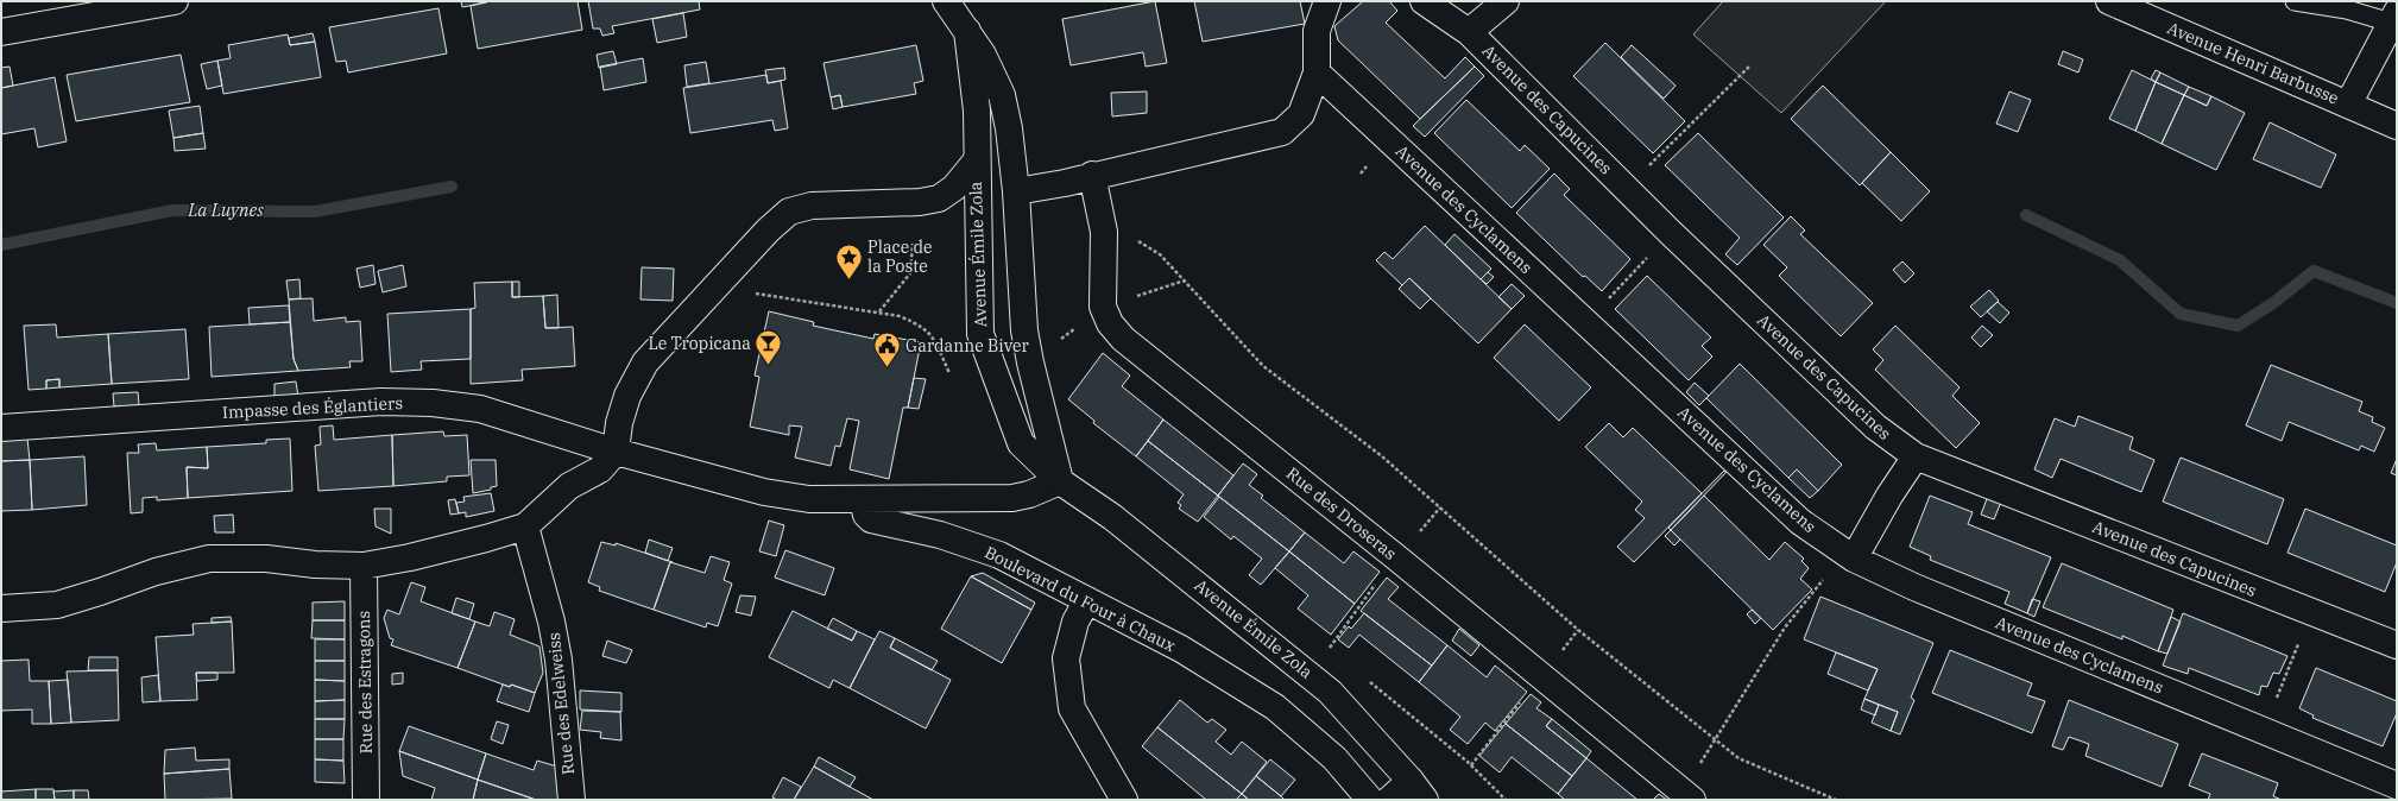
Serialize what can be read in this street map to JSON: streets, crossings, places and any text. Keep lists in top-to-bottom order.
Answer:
{
  "streets": {
    "street": [
      "Avenue Henri Barbusse",
      "Avenue des Capucines",
      "Avenue des Cyclamens",
      "Avenue Émile Zola",
      "Impasse des Églantiers",
      "Rue des Droseras",
      "Boulevard du Four à Chaux",
      "Rue des Estragons",
      "Rue des Edelweiss"
    ]
  },
  "water": ["La Luynes"],
  "places": {
    "place": ["Place de la Poste"],
    "bar": ["Le Tropicana"],
    "public building": ["Gardanne Biver"]
  }
}
